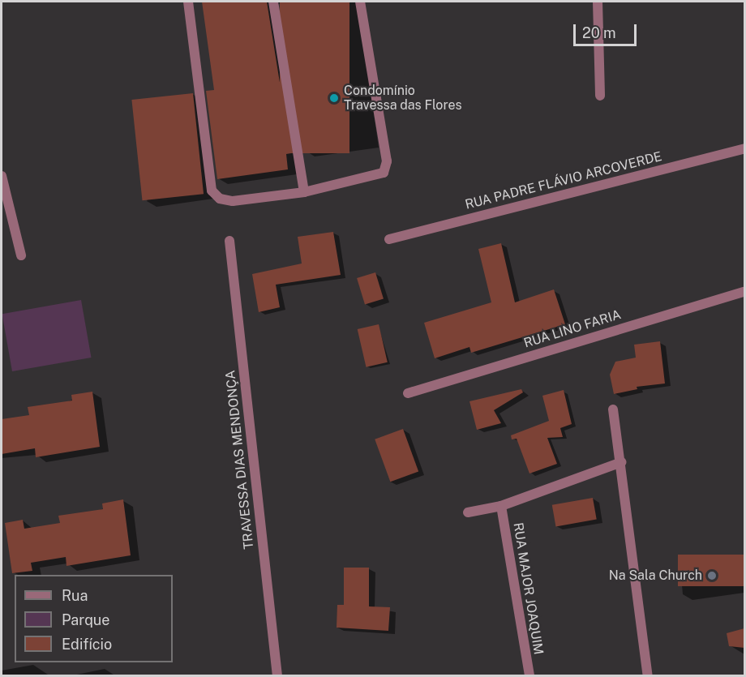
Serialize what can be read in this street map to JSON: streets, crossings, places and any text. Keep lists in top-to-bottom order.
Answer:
{
  "streets": {
    "street": [
      "RUA PADRE FLÁVIO ARCOVERDE",
      "RUA LINO FARIA",
      "TRAVESSA DIAS MENDONÇA",
      "RUA MAJOR JOAQUIM"
    ]
  },
  "places": ["Condomínio Travessa das Flores", "Na Sala Church"],
  "legend": ["Rua", "Parque", "Edifício"],
  "scale_bar": "20 m"
}
